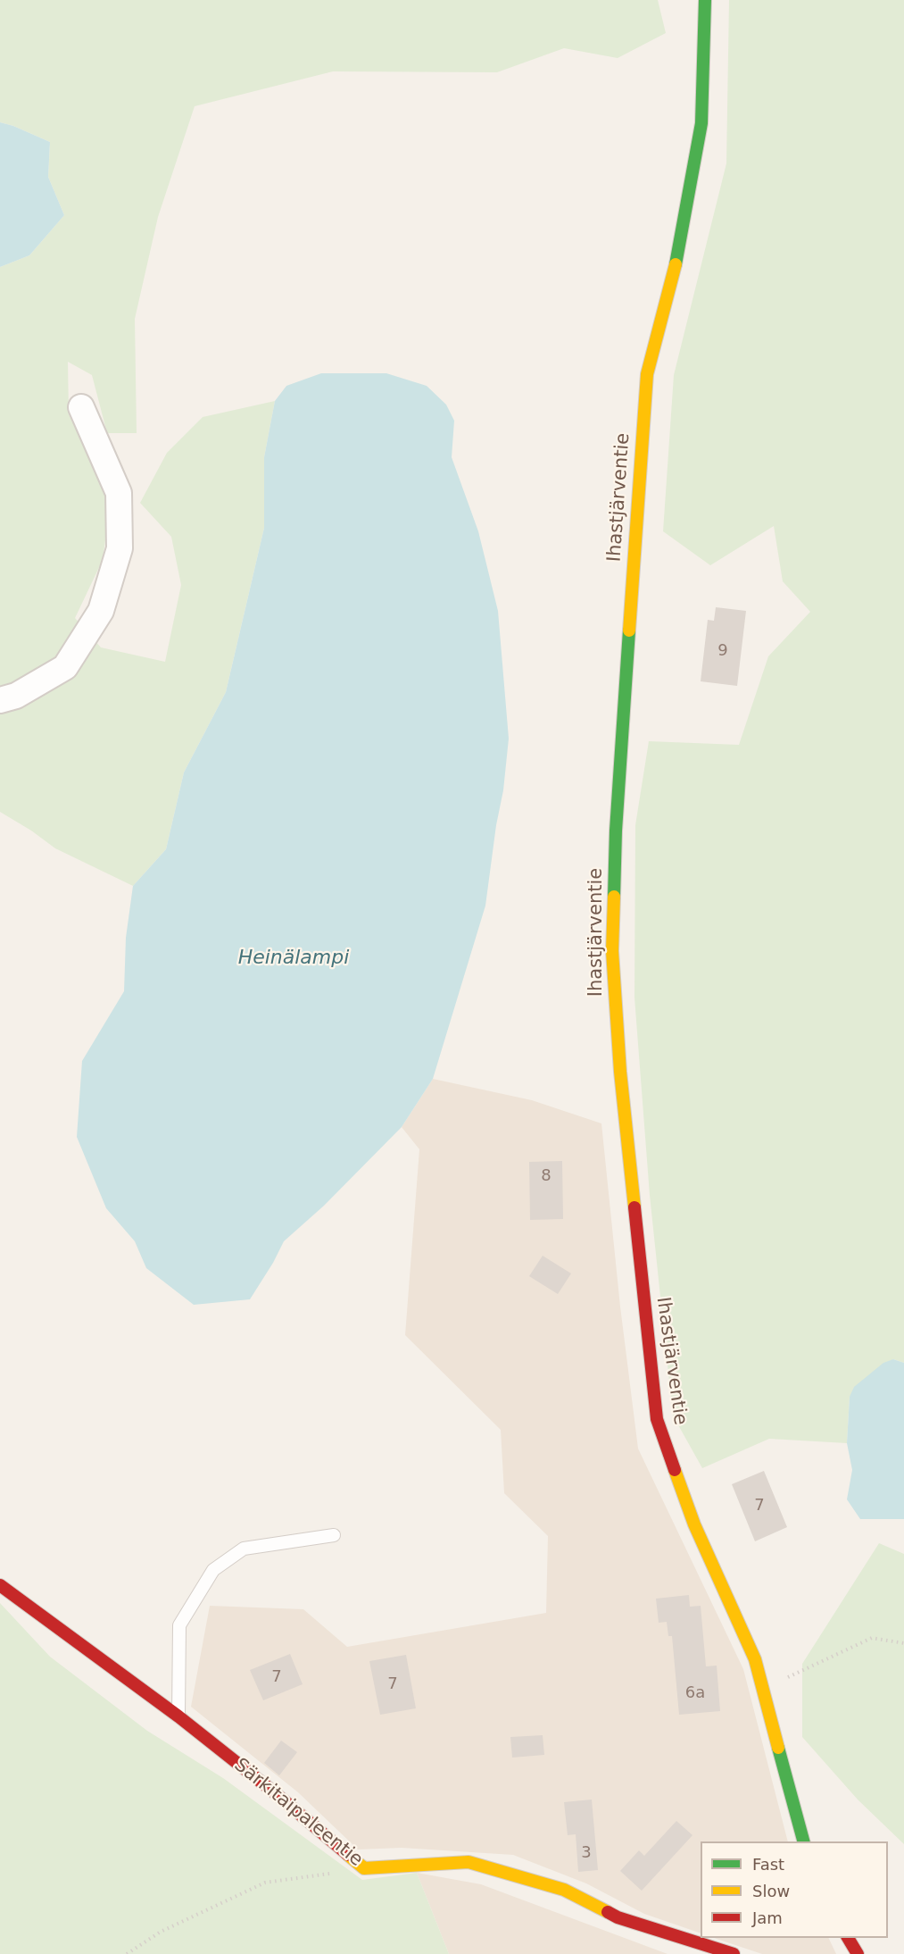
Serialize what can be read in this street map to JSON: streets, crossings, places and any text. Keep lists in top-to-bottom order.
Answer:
{
  "streets": {
    "street": ["Ihastjärventie", "Särkitaipaleentie"]
  },
  "water": ["Heinälampi"],
  "house_numbers": [
    "9",
    "8",
    "7",
    "7",
    "7",
    "6a",
    "3"
  ],
  "legend": ["Fast", "Slow", "Jam"]
}
